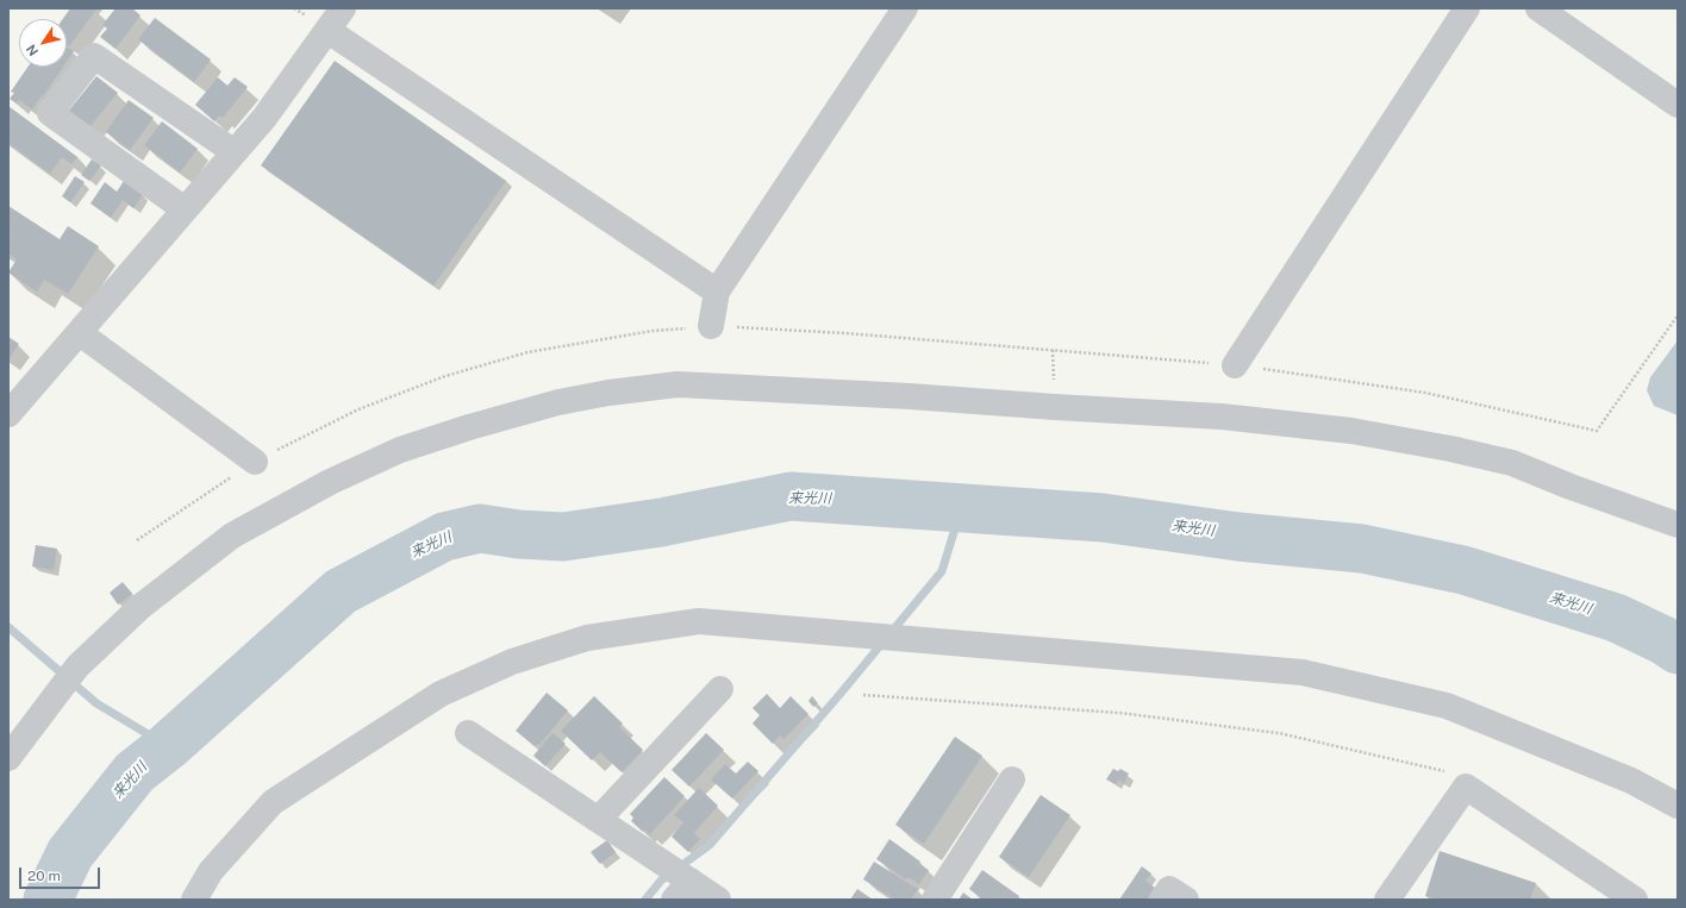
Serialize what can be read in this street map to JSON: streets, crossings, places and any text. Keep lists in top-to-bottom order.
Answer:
{
  "water": ["来光川"],
  "scale_bar": "20 m",
  "north": "bottom left"
}
